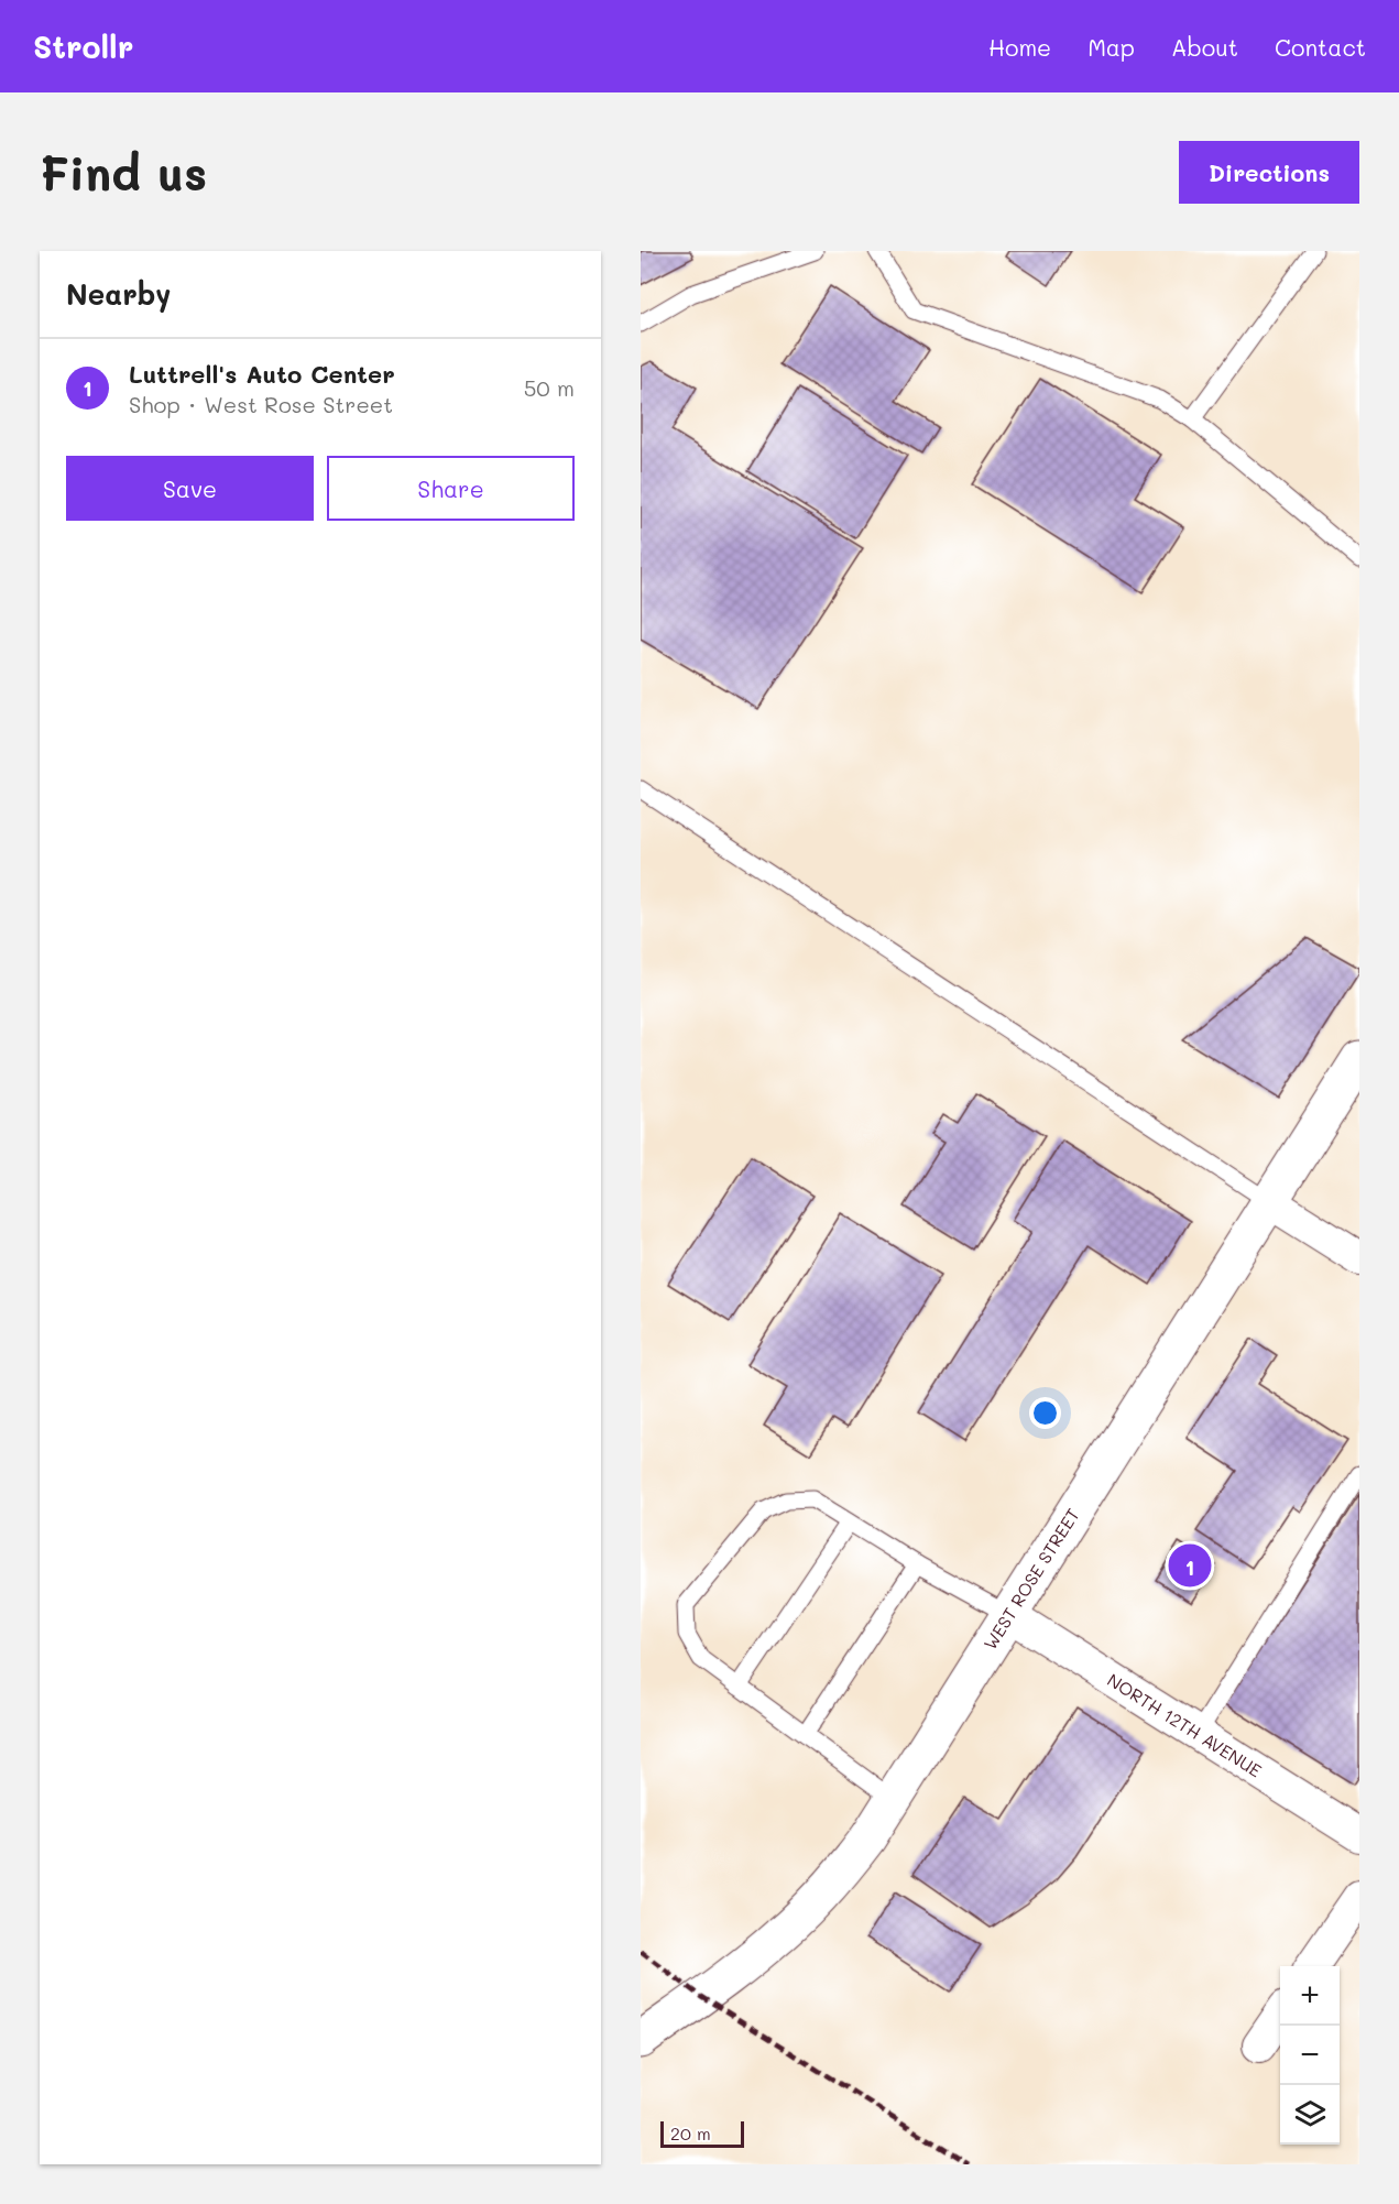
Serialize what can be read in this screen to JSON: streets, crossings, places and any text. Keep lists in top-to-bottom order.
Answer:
{
  "streets": {
    "main road": ["WEST ROSE STREET"],
    "street": ["NORTH 12TH AVENUE"]
  },
  "crossings": [
    ["WEST ROSE STREET", "NORTH 12TH AVENUE"]
  ],
  "scale_bar": "20 m",
  "page": {
    "header": "Strollr",
    "nav": [
      "Home",
      "Map",
      "About",
      "Contact"
    ],
    "buttons": [
      "Directions",
      ["Save", "Share"]
    ],
    "title": "Find us",
    "heading": "Nearby",
    "list": [
      {
        "mark": "1",
        "name": "Luttrell's Auto Center",
        "note": "Shop · West Rose Street",
        "value": "50 m"
      }
    ],
    "pins": "1",
    "map_buttons": ["+", "−"],
    "scale": "20 m"
  }
}
